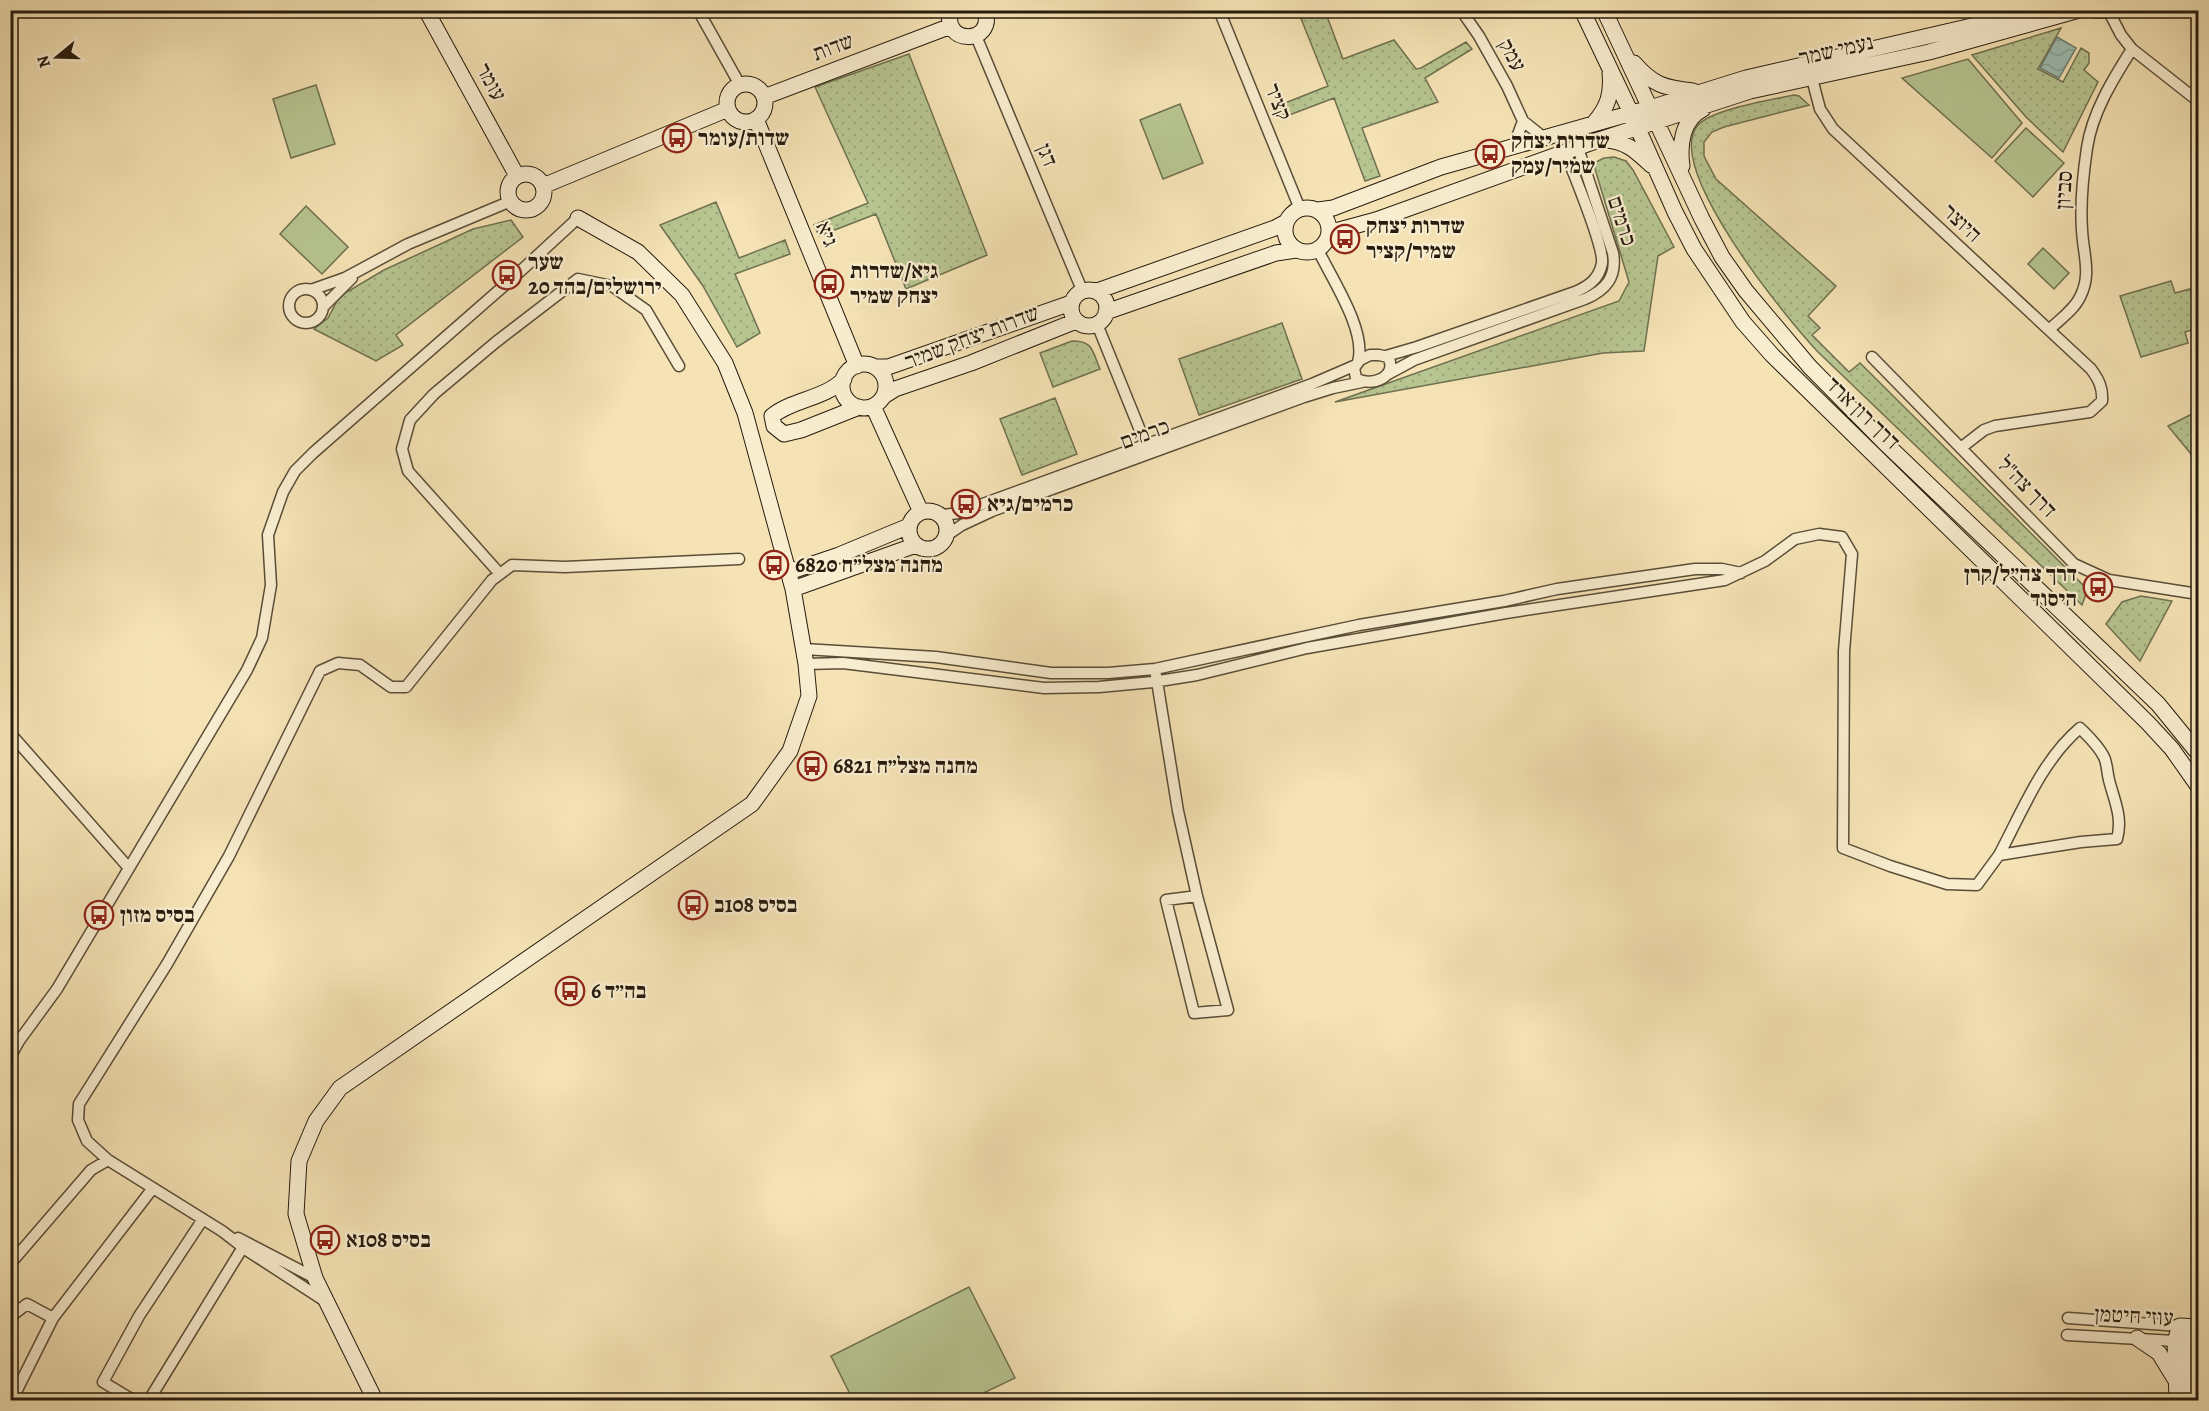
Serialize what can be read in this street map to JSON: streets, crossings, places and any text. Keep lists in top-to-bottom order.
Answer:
{
  "streets": {
    "street": [
      "שדות",
      "נעמי שמר",
      "עמק",
      "עומר",
      "קציר",
      "דגן",
      "סביון",
      "כרמים",
      "היוצר",
      "גיא",
      "שדרות יצחק שמיר",
      "דרך רון ארד",
      "דרך צה\"ל",
      "עוזי חיטמן"
    ]
  },
  "crossings": [
    ["שדות", "גיא"],
    ["נעמי שמר", "היוצר"],
    ["נעמי שמר", "דרך רון ארד"],
    ["דגן", "שדרות יצחק שמיר"],
    ["סביון", "היוצר"],
    ["היוצר", "דרך צה\"ל"],
    ["גיא", "שדרות יצחק שמיר"]
  ],
  "places": {
    "bus stop": [
      "שדות/עומר",
      "שדרות יצחק שמיר/עמק",
      "שדרות יצחק שמיר/קציר",
      "שער ירושלים/בהד 20",
      "גיא/שדרות יצחק שמיר",
      "כרמים/גיא",
      "מחנה מצל״ח 6820",
      "דרך צה״ל/קרן היסוד",
      "מחנה מצל״ח 6821",
      "בסיס 108ב",
      "בסיס מזון",
      "בה״ד 6",
      "בסיס 108א"
    ]
  },
  "north": "left"
}
